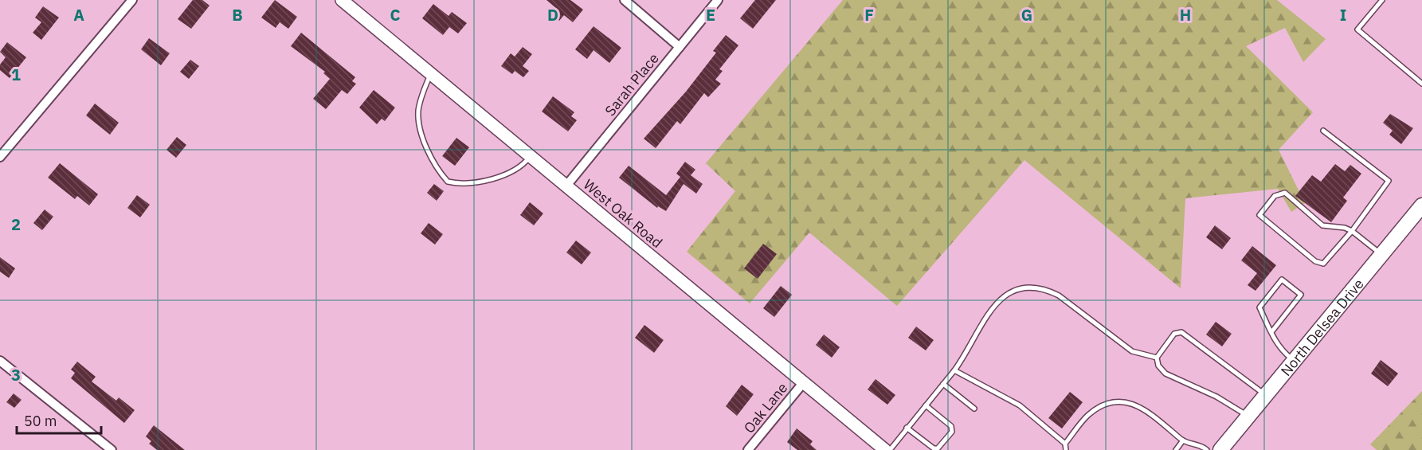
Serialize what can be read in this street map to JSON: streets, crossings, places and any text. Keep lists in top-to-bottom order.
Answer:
{
  "streets": {
    "main road": ["North Delsea Drive"],
    "street": ["Sarah Place", "West Oak Road", "Oak Lane"]
  },
  "crossings": [
    ["Sarah Place", "West Oak Road"],
    ["West Oak Road", "Oak Lane"]
  ],
  "scale_bar": "50 m",
  "grid": {
    "columns": [
      "A",
      "B",
      "C",
      "D",
      "E",
      "F",
      "G",
      "H",
      "I"
    ],
    "rows": ["1", "2", "3"]
  }
}
